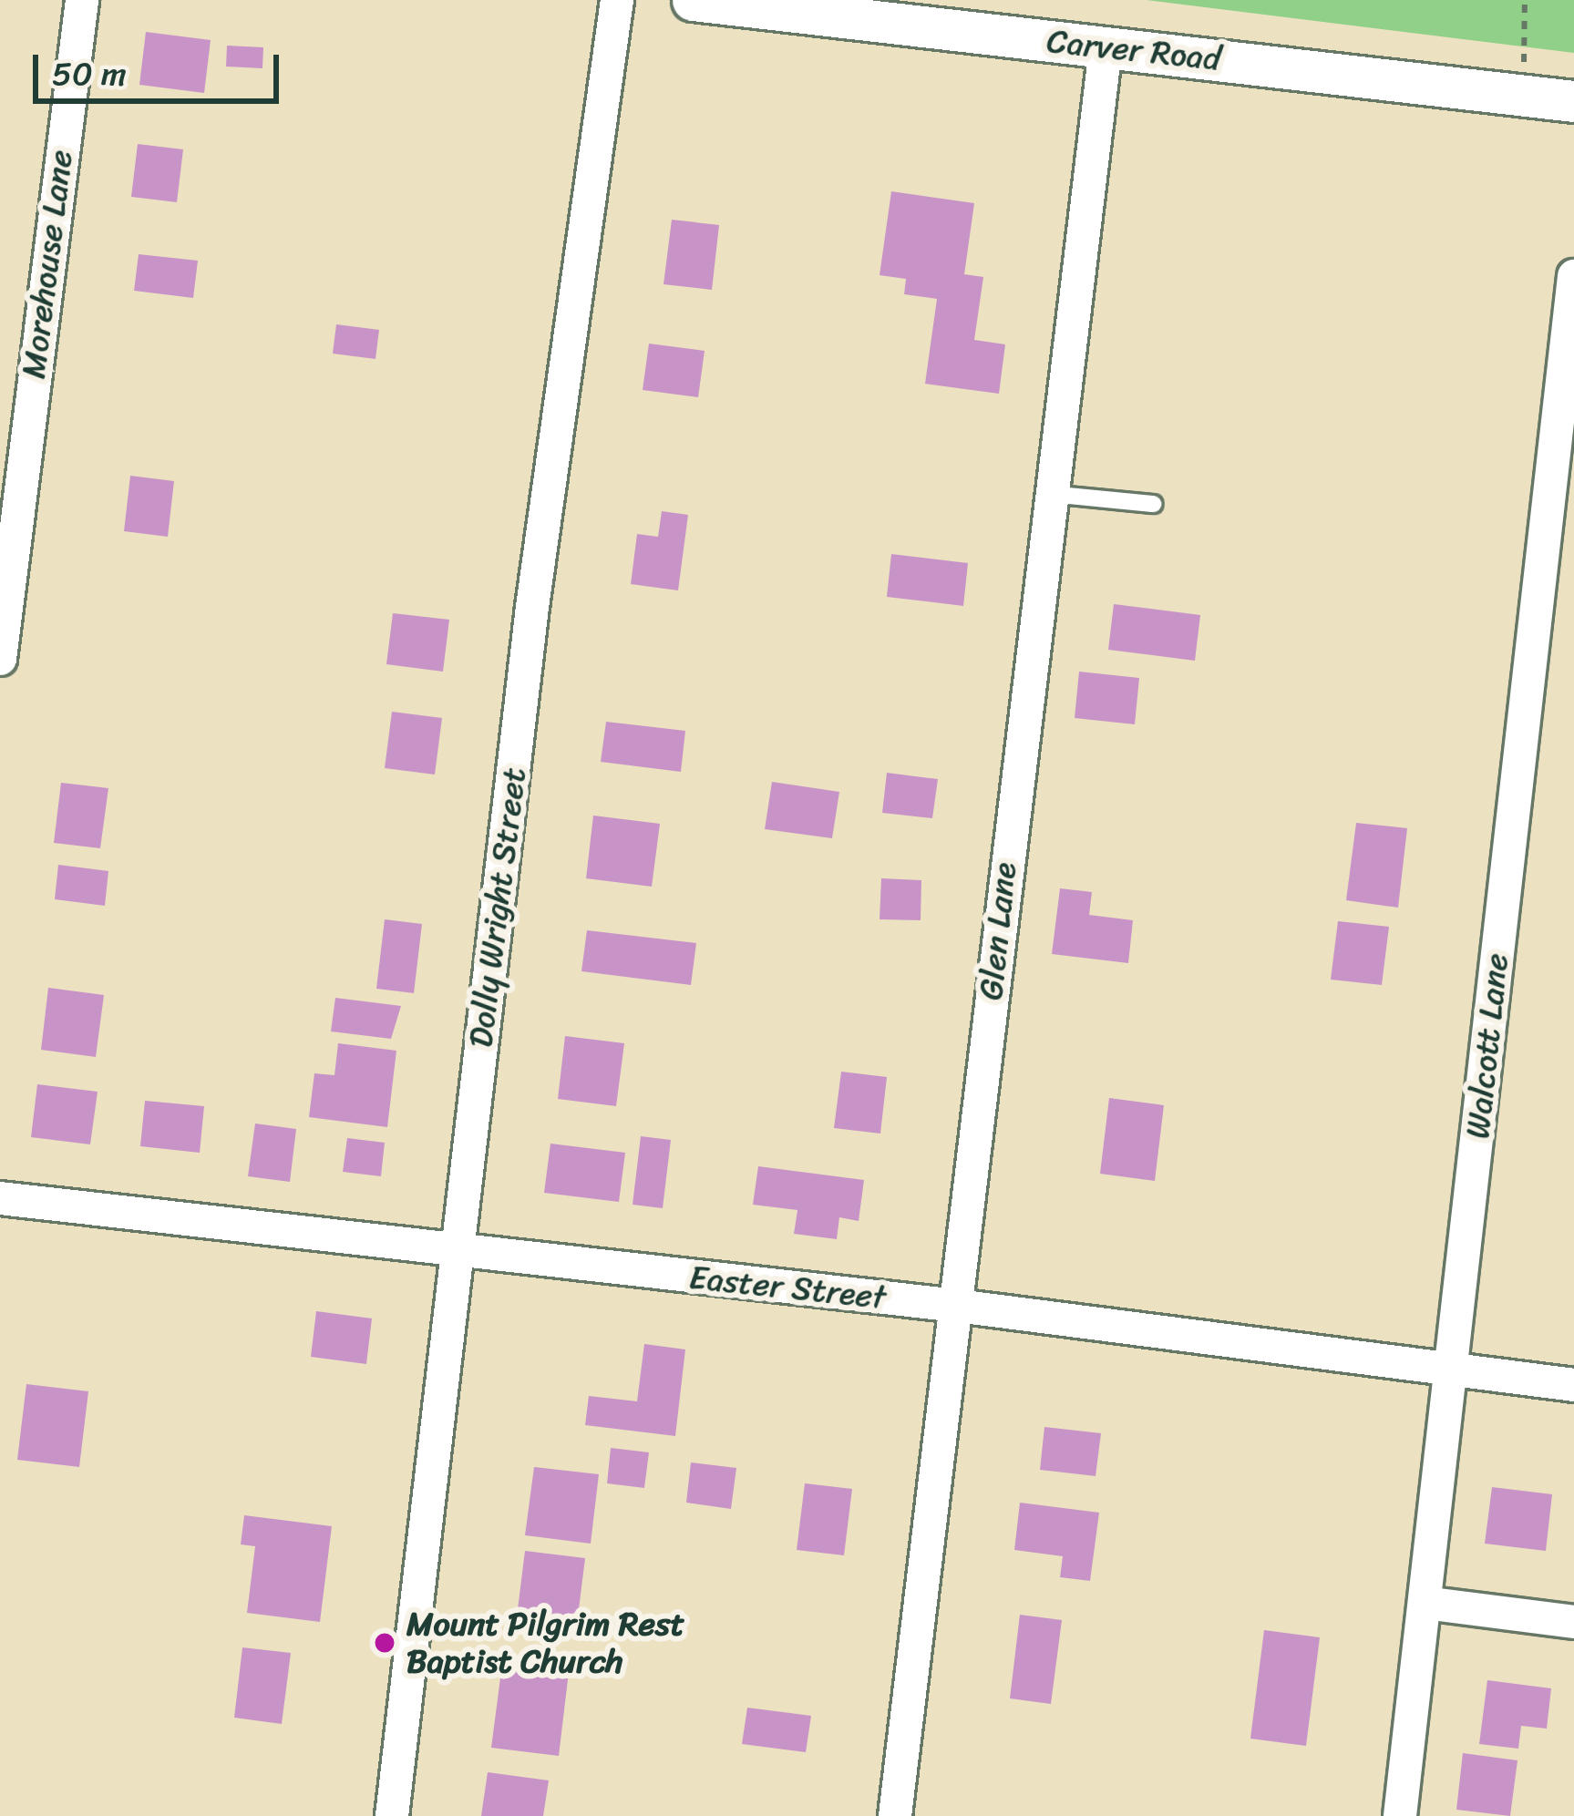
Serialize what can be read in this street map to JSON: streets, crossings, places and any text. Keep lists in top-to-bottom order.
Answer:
{
  "streets": {
    "street": [
      "Carver Road",
      "Morehouse Lane",
      "Dolly Wright Street",
      "Glen Lane",
      "Walcott Lane",
      "Easter Street"
    ]
  },
  "crossings": [
    ["Carver Road", "Glen Lane"],
    ["Dolly Wright Street", "Easter Street"],
    ["Glen Lane", "Easter Street"],
    ["Walcott Lane", "Easter Street"]
  ],
  "places": ["Mount Pilgrim Rest Baptist Church"],
  "scale_bar": "50 m"
}
